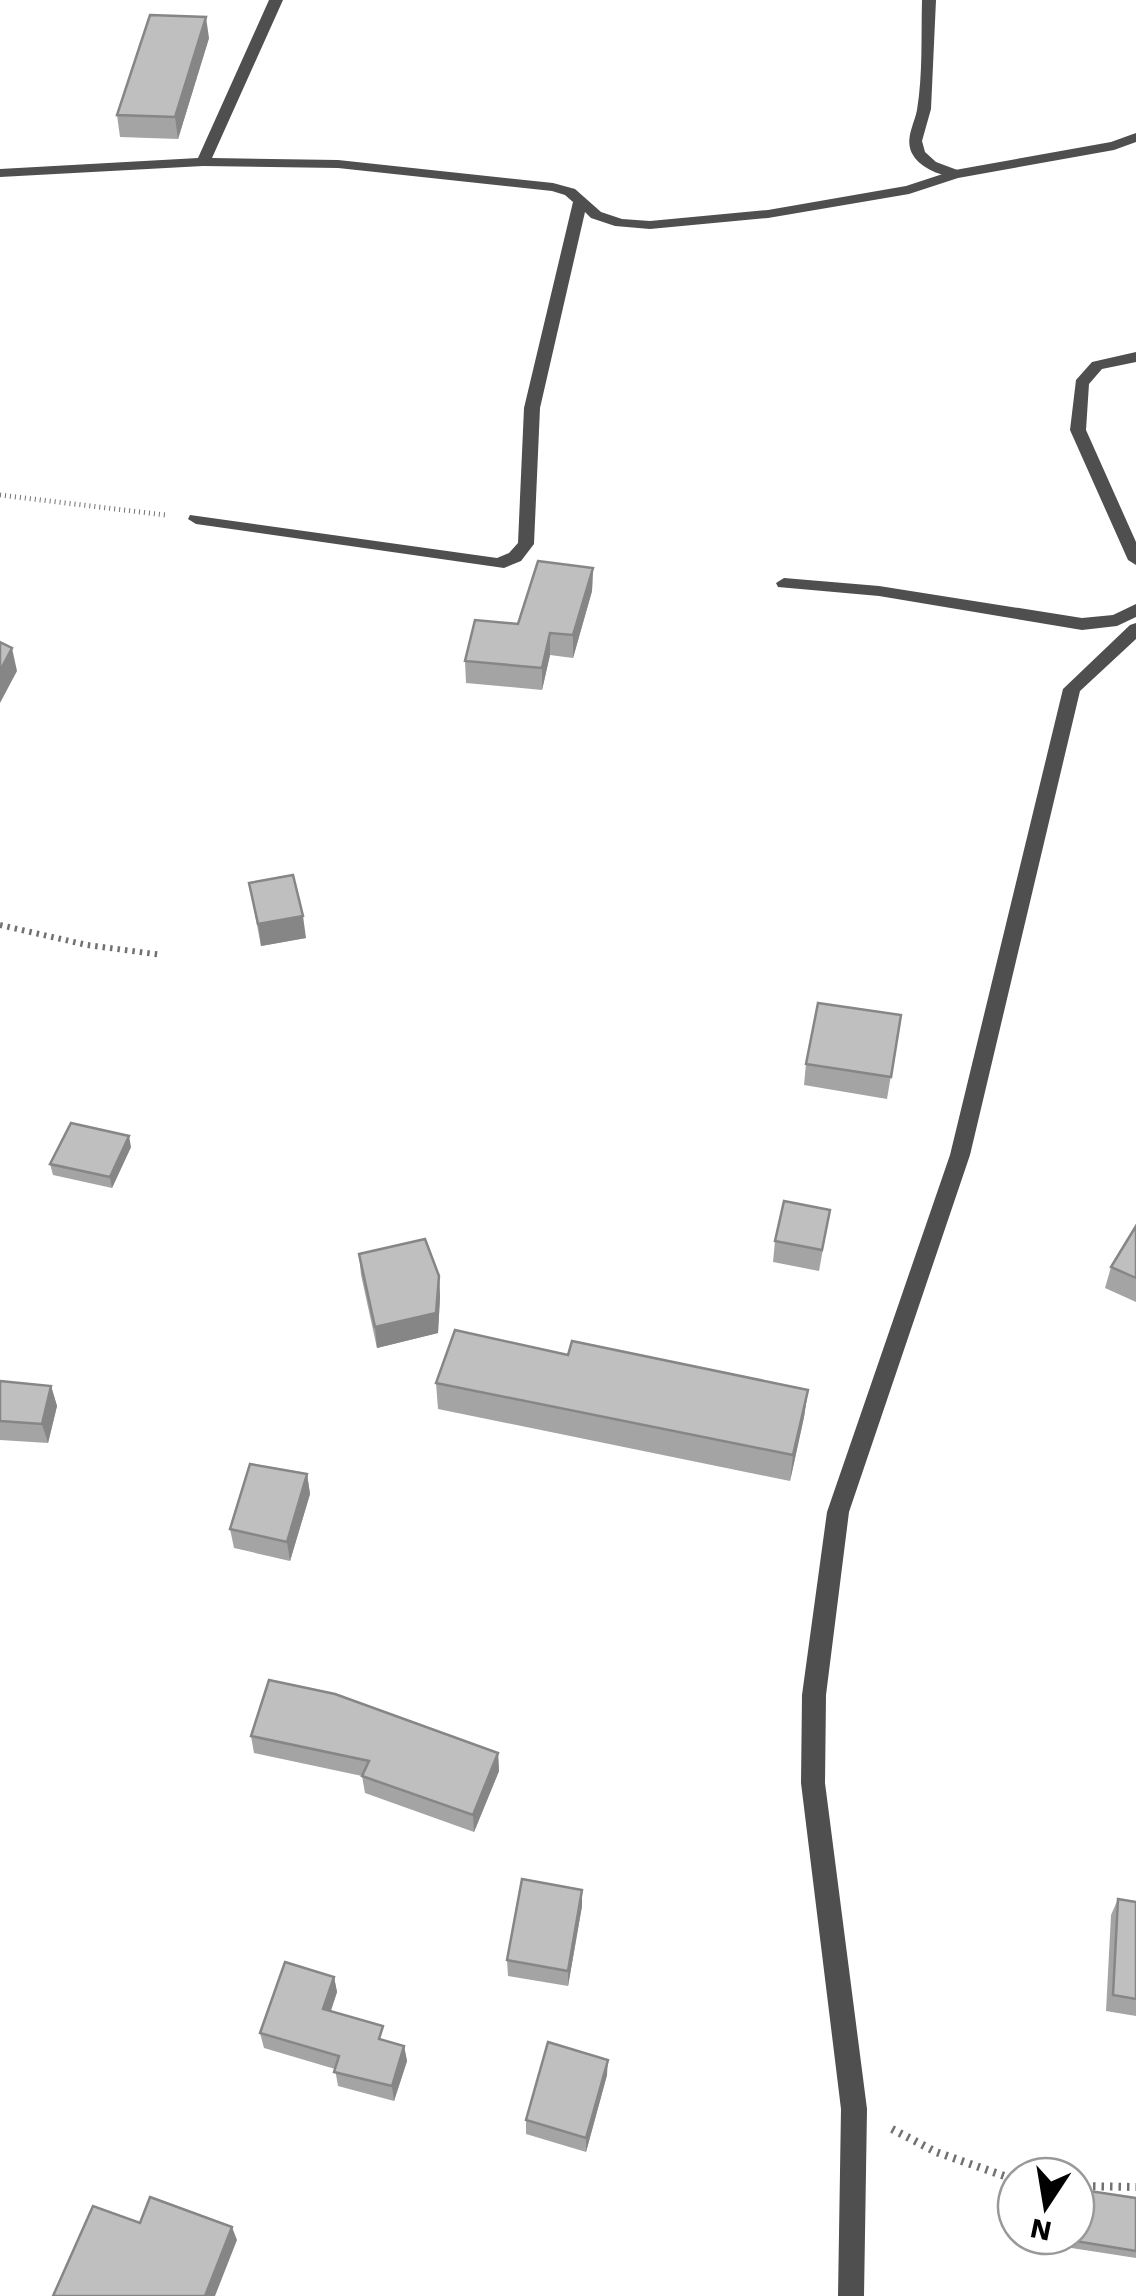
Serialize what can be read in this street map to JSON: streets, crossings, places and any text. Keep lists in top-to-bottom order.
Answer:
{
  "north": "bottom"
}
